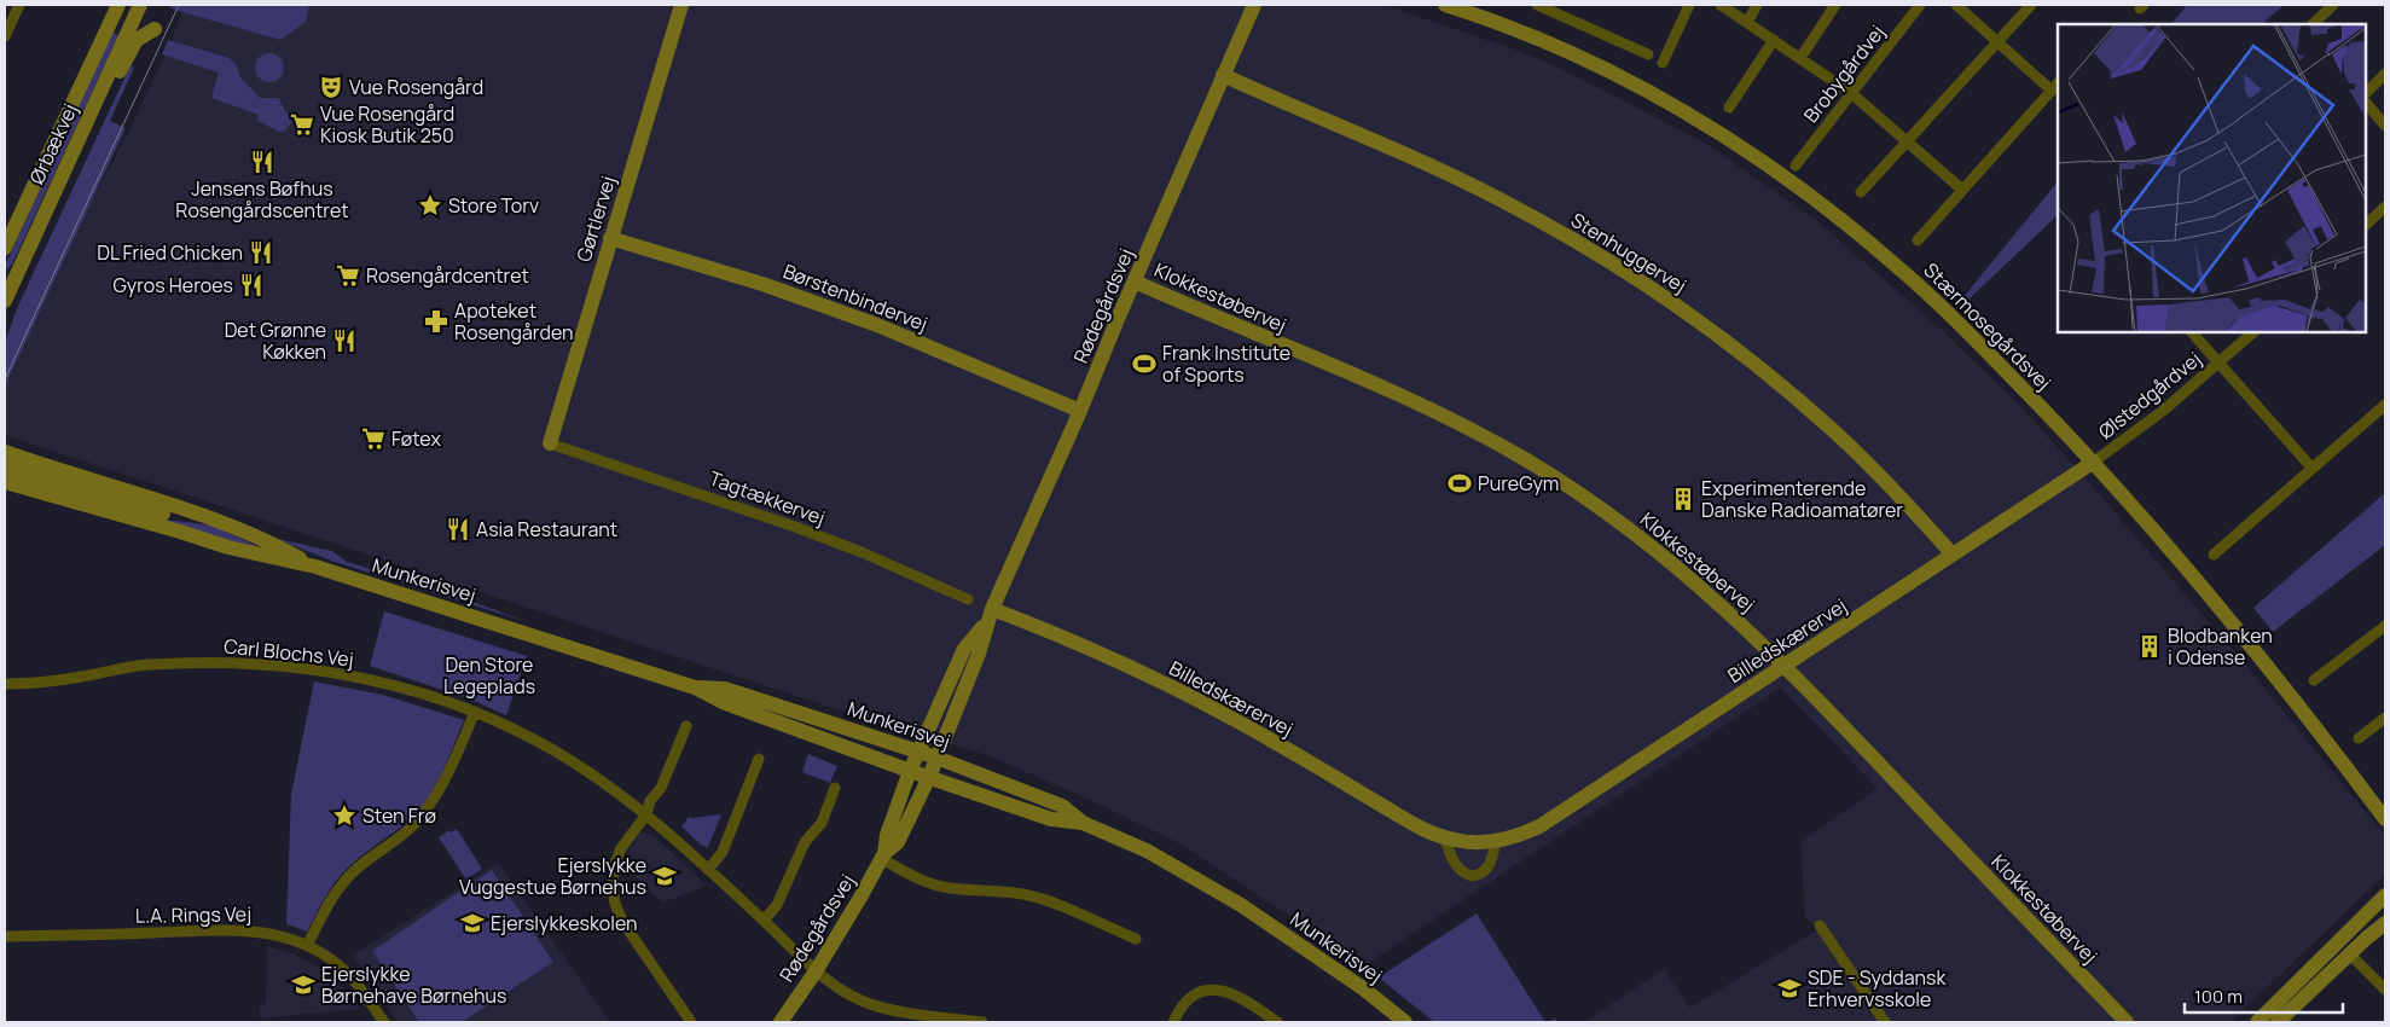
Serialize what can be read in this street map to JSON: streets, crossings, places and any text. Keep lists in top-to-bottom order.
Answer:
{
  "streets": {
    "street": [
      "Brobygårdvej",
      "Ørbækvej",
      "Gørtlervej",
      "Stenhuggervej",
      "Børstenbindervej",
      "Klokkestøbervej",
      "Rødegårdsvej",
      "Stærmosegårdsvej",
      "Ølstedgårdvej",
      "Tagtækkervej",
      "Munkerisvej",
      "Billedskærervej",
      "Carl Blochs Vej",
      "L.A. Rings Vej"
    ]
  },
  "crossings": [
    ["Gørtlervej", "Børstenbindervej"],
    ["Gørtlervej", "Tagtækkervej"],
    ["Stenhuggervej", "Rødegårdsvej"],
    ["Stenhuggervej", "Billedskærervej"],
    ["Børstenbindervej", "Rødegårdsvej"],
    ["Klokkestøbervej", "Rødegårdsvej"],
    ["Klokkestøbervej", "Billedskærervej"],
    ["Rødegårdsvej", "Munkerisvej"],
    ["Rødegårdsvej", "Billedskærervej"],
    ["Rødegårdsvej", "Carl Blochs Vej"],
    ["Stærmosegårdsvej", "Ølstedgårdvej"],
    ["Stærmosegårdsvej", "Billedskærervej"],
    ["Ølstedgårdvej", "Billedskærervej"]
  ],
  "parks": ["Den Store Legeplads"],
  "places": {
    "theatre": ["Vue Rosengård"],
    "supermarket": ["Vue Rosengård Kiosk Butik 250", "Rosengårdcentret", "Føtex"],
    "restaurant": [
      "Jensens Bøfhus Rosengårdscentret",
      "DL Fried Chicken",
      "Gyros Heroes",
      "Det Grønne Køkken",
      "Asia Restaurant"
    ],
    "place": ["Store Torv", "Sten Frø"],
    "pharmacy": ["Apoteket Rosengården"],
    "sports": ["Frank Institute of Sports", "PureGym"],
    "building": ["Experimenterende Danske Radioamatører", "Blodbanken i Odense"],
    "school or university": [
      "Ejerslykke Vuggestue Børnehus",
      "Ejerslykkeskolen",
      "Ejerslykke Børnehave Børnehus",
      "SDE - Syddansk Erhvervsskole"
    ]
  },
  "scale_bar": "100 m"
}
